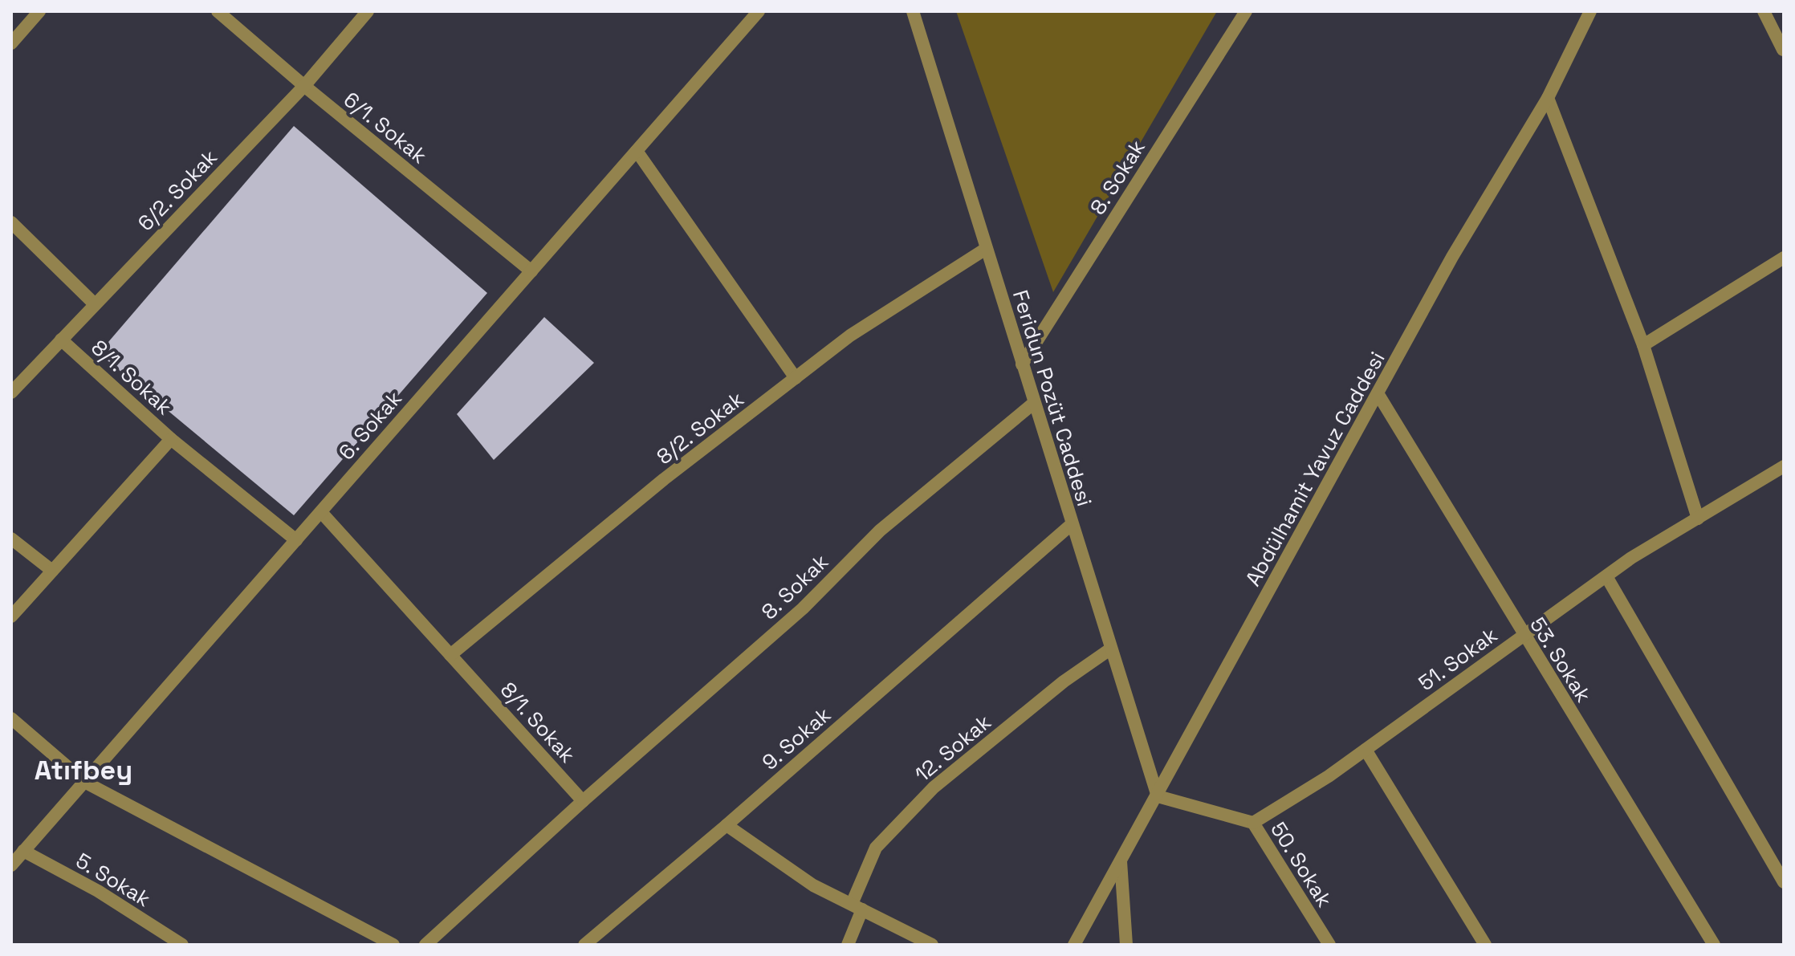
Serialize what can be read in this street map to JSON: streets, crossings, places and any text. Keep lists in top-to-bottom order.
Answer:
{
  "streets": {
    "street": [
      "6/1. Sokak",
      "8. Sokak",
      "6/2. Sokak",
      "8/1. Sokak",
      "Feridun Pozüt Caddesi",
      "6. Sokak",
      "8/2. Sokak",
      "Abdülhamit Yavuz Caddesi",
      "51. Sokak",
      "53. Sokak",
      "9. Sokak",
      "12. Sokak",
      "50. Sokak",
      "5. Sokak"
    ]
  },
  "crossings": [
    ["6/1. Sokak", "6/2. Sokak"],
    ["6/1. Sokak", "6. Sokak"],
    ["8. Sokak", "8/1. Sokak"],
    ["8. Sokak", "Feridun Pozüt Caddesi"],
    ["6/2. Sokak", "8/1. Sokak"],
    ["8/1. Sokak", "6. Sokak"],
    ["8/1. Sokak", "8/2. Sokak"],
    ["Feridun Pozüt Caddesi", "8/2. Sokak"],
    ["Feridun Pozüt Caddesi", "Abdülhamit Yavuz Caddesi"],
    ["Feridun Pozüt Caddesi", "9. Sokak"],
    ["Feridun Pozüt Caddesi", "12. Sokak"],
    ["Feridun Pozüt Caddesi", "50. Sokak"],
    ["6. Sokak", "5. Sokak"],
    ["Abdülhamit Yavuz Caddesi", "53. Sokak"],
    ["Abdülhamit Yavuz Caddesi", "50. Sokak"],
    ["51. Sokak", "53. Sokak"],
    ["51. Sokak", "50. Sokak"]
  ],
  "districts": ["Atıfbey"]
}
